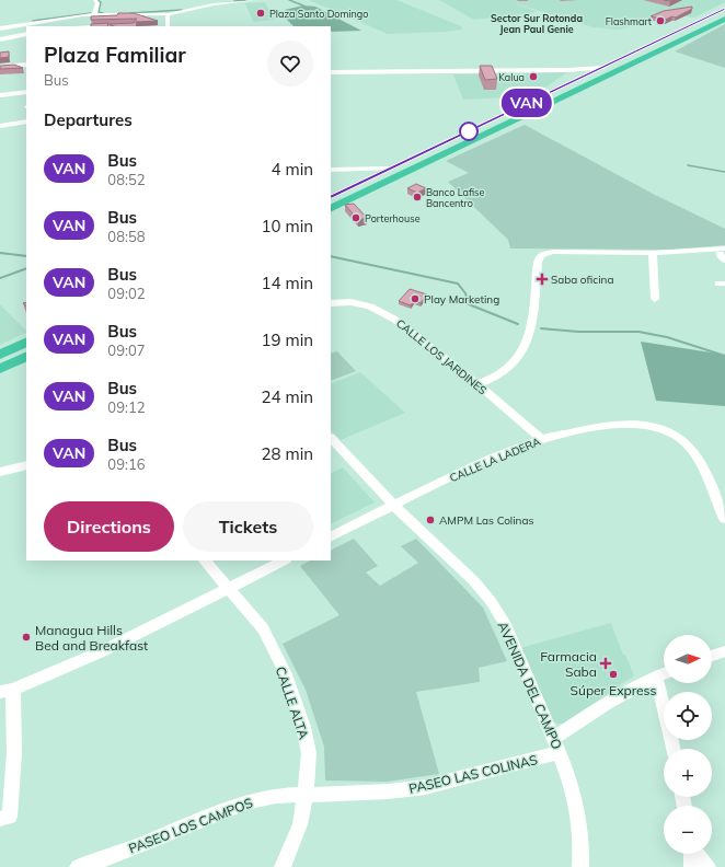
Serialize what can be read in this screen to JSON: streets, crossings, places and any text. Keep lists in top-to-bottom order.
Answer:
{
  "streets": {
    "street": [
      "CALLE LOS JARDINES",
      "CALLE LA LADERA",
      "AVENIDA DEL CAMPO",
      "CALLE ALTA",
      "PASEO LAS COLINAS",
      "PASEO LOS CAMPOS"
    ]
  },
  "crossings": [
    ["CALLE LOS JARDINES", "CALLE LA LADERA"],
    ["CALLE LA LADERA", "AVENIDA DEL CAMPO"],
    ["AVENIDA DEL CAMPO", "PASEO LAS COLINAS"],
    ["CALLE ALTA", "PASEO LAS COLINAS"],
    ["CALLE ALTA", "PASEO LOS CAMPOS"],
    ["PASEO LAS COLINAS", "PASEO LOS CAMPOS"]
  ],
  "districts": ["Sector Sur Rotonda Jean Paul Genie"],
  "places": {
    "other": [
      "Plaza Santo Domingo",
      "Flashmart",
      "Kalua",
      "Banco Lafise Bancentro",
      "Porterhouse",
      "Play Marketing",
      "AMPM Las Colinas",
      "Managua Hills Bed and Breakfast",
      "Súper Express"
    ],
    "health": ["Saba oficina", "Farmacia Saba"]
  },
  "lines": ["bus line VAN"],
  "north": "right",
  "page": {
    "on_map": "VAN",
    "heading": [
      ["Plaza Familiar", "Bus"],
      "Departures"
    ],
    "list": [
      {
        "mark": "VAN",
        "name": "Bus",
        "note": "08:52",
        "value": "4 min"
      },
      {
        "mark": "VAN",
        "name": "Bus",
        "note": "08:58",
        "value": "10 min"
      },
      {
        "mark": "VAN",
        "name": "Bus",
        "note": "09:02",
        "value": "14 min"
      },
      {
        "mark": "VAN",
        "name": "Bus",
        "note": "09:07",
        "value": "19 min"
      },
      {
        "mark": "VAN",
        "name": "Bus",
        "note": "09:12",
        "value": "24 min"
      },
      {
        "mark": "VAN",
        "name": "Bus",
        "note": "09:16",
        "value": "28 min"
      }
    ],
    "buttons": ["Directions", "Tickets"],
    "map_buttons": ["+", "−"]
  }
}
